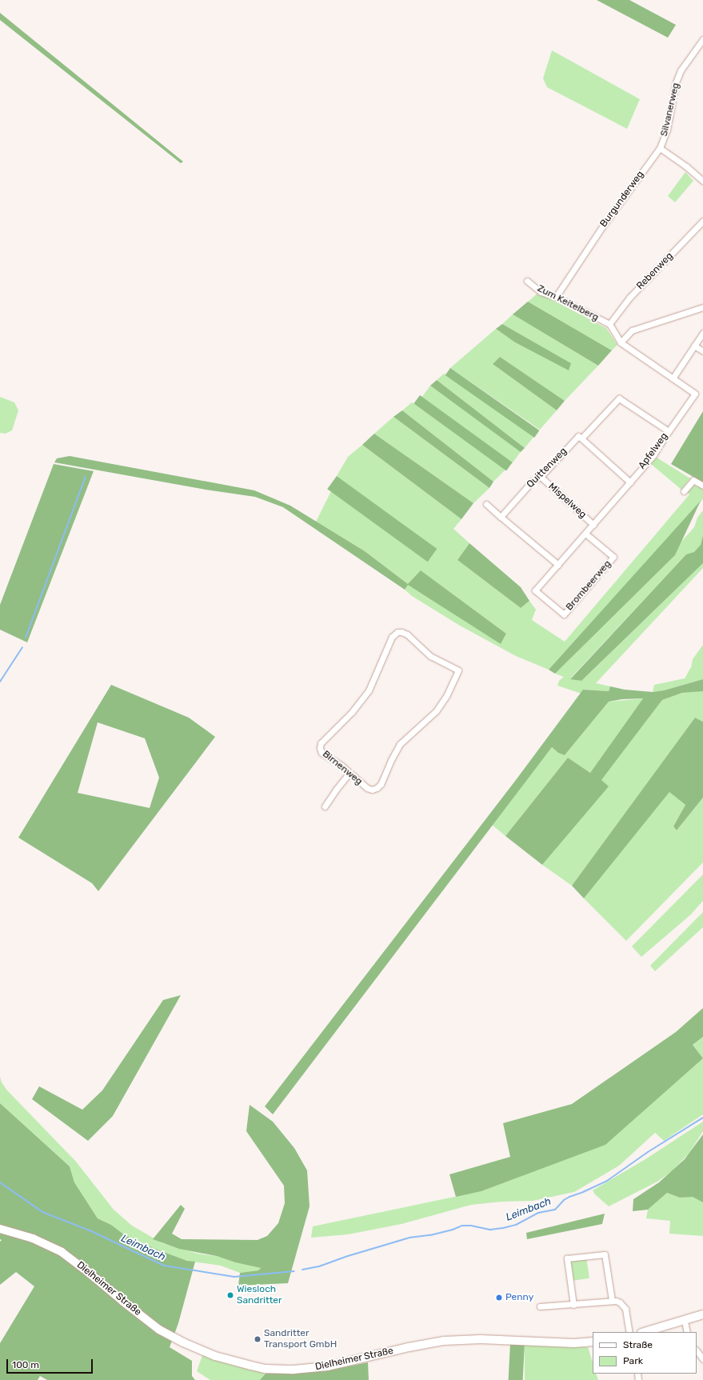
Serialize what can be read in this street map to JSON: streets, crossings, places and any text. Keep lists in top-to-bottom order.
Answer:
{
  "streets": {
    "main road": ["Dielheimer Straße"],
    "street": [
      "Silvanerweg",
      "Burgunderweg",
      "Rebenweg",
      "Zum Keitelberg",
      "Apfelweg",
      "Quittenweg",
      "Mispelweg",
      "Brombeerweg",
      "Birnenweg"
    ]
  },
  "crossings": [
    ["Silvanerweg", "Burgunderweg"],
    ["Burgunderweg", "Zum Keitelberg"],
    ["Rebenweg", "Zum Keitelberg"],
    ["Rebenweg", "Apfelweg"],
    ["Zum Keitelberg", "Apfelweg"],
    ["Apfelweg", "Quittenweg"],
    ["Apfelweg", "Mispelweg"],
    ["Apfelweg", "Brombeerweg"],
    ["Quittenweg", "Mispelweg"]
  ],
  "water": ["Leimbach"],
  "places": ["Wiesloch Sandritter", "Penny", "Sandritter Transport GmbH"],
  "legend": ["Straße", "Park"],
  "scale_bar": "100 m"
}
